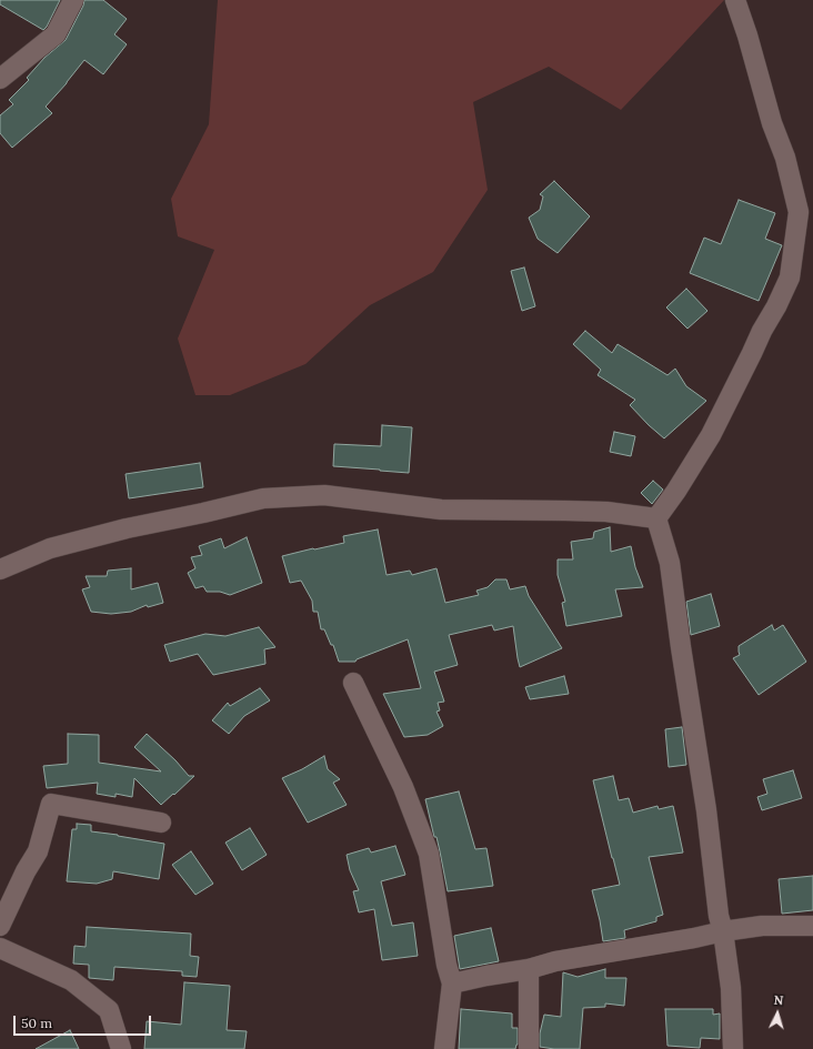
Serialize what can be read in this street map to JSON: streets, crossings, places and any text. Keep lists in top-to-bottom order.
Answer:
{
  "scale_bar": "50 m",
  "north": "top"
}
